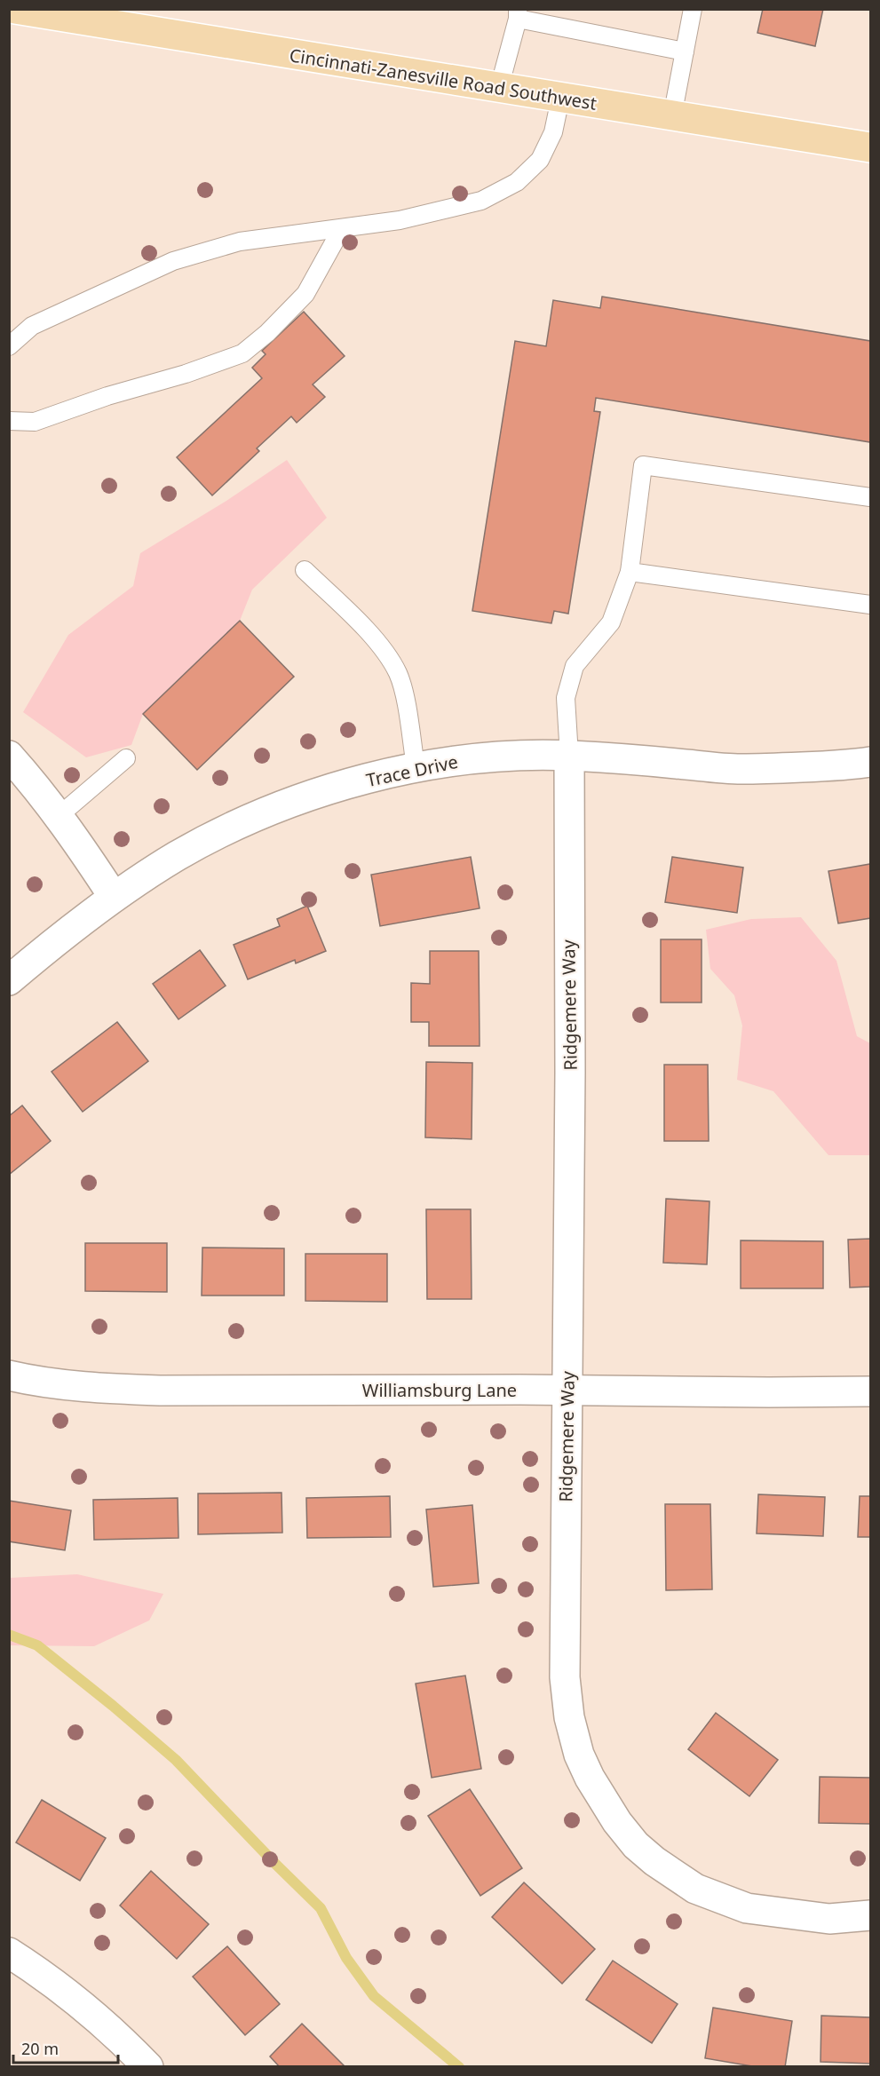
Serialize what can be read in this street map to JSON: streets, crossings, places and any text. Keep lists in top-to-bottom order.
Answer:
{
  "streets": {
    "main road": ["Cincinnati-Zanesville Road Southwest"],
    "street": ["Trace Drive", "Ridgemere Way", "Williamsburg Lane"]
  },
  "crossings": [
    ["Trace Drive", "Ridgemere Way"],
    ["Ridgemere Way", "Williamsburg Lane"]
  ],
  "scale_bar": "20 m"
}
